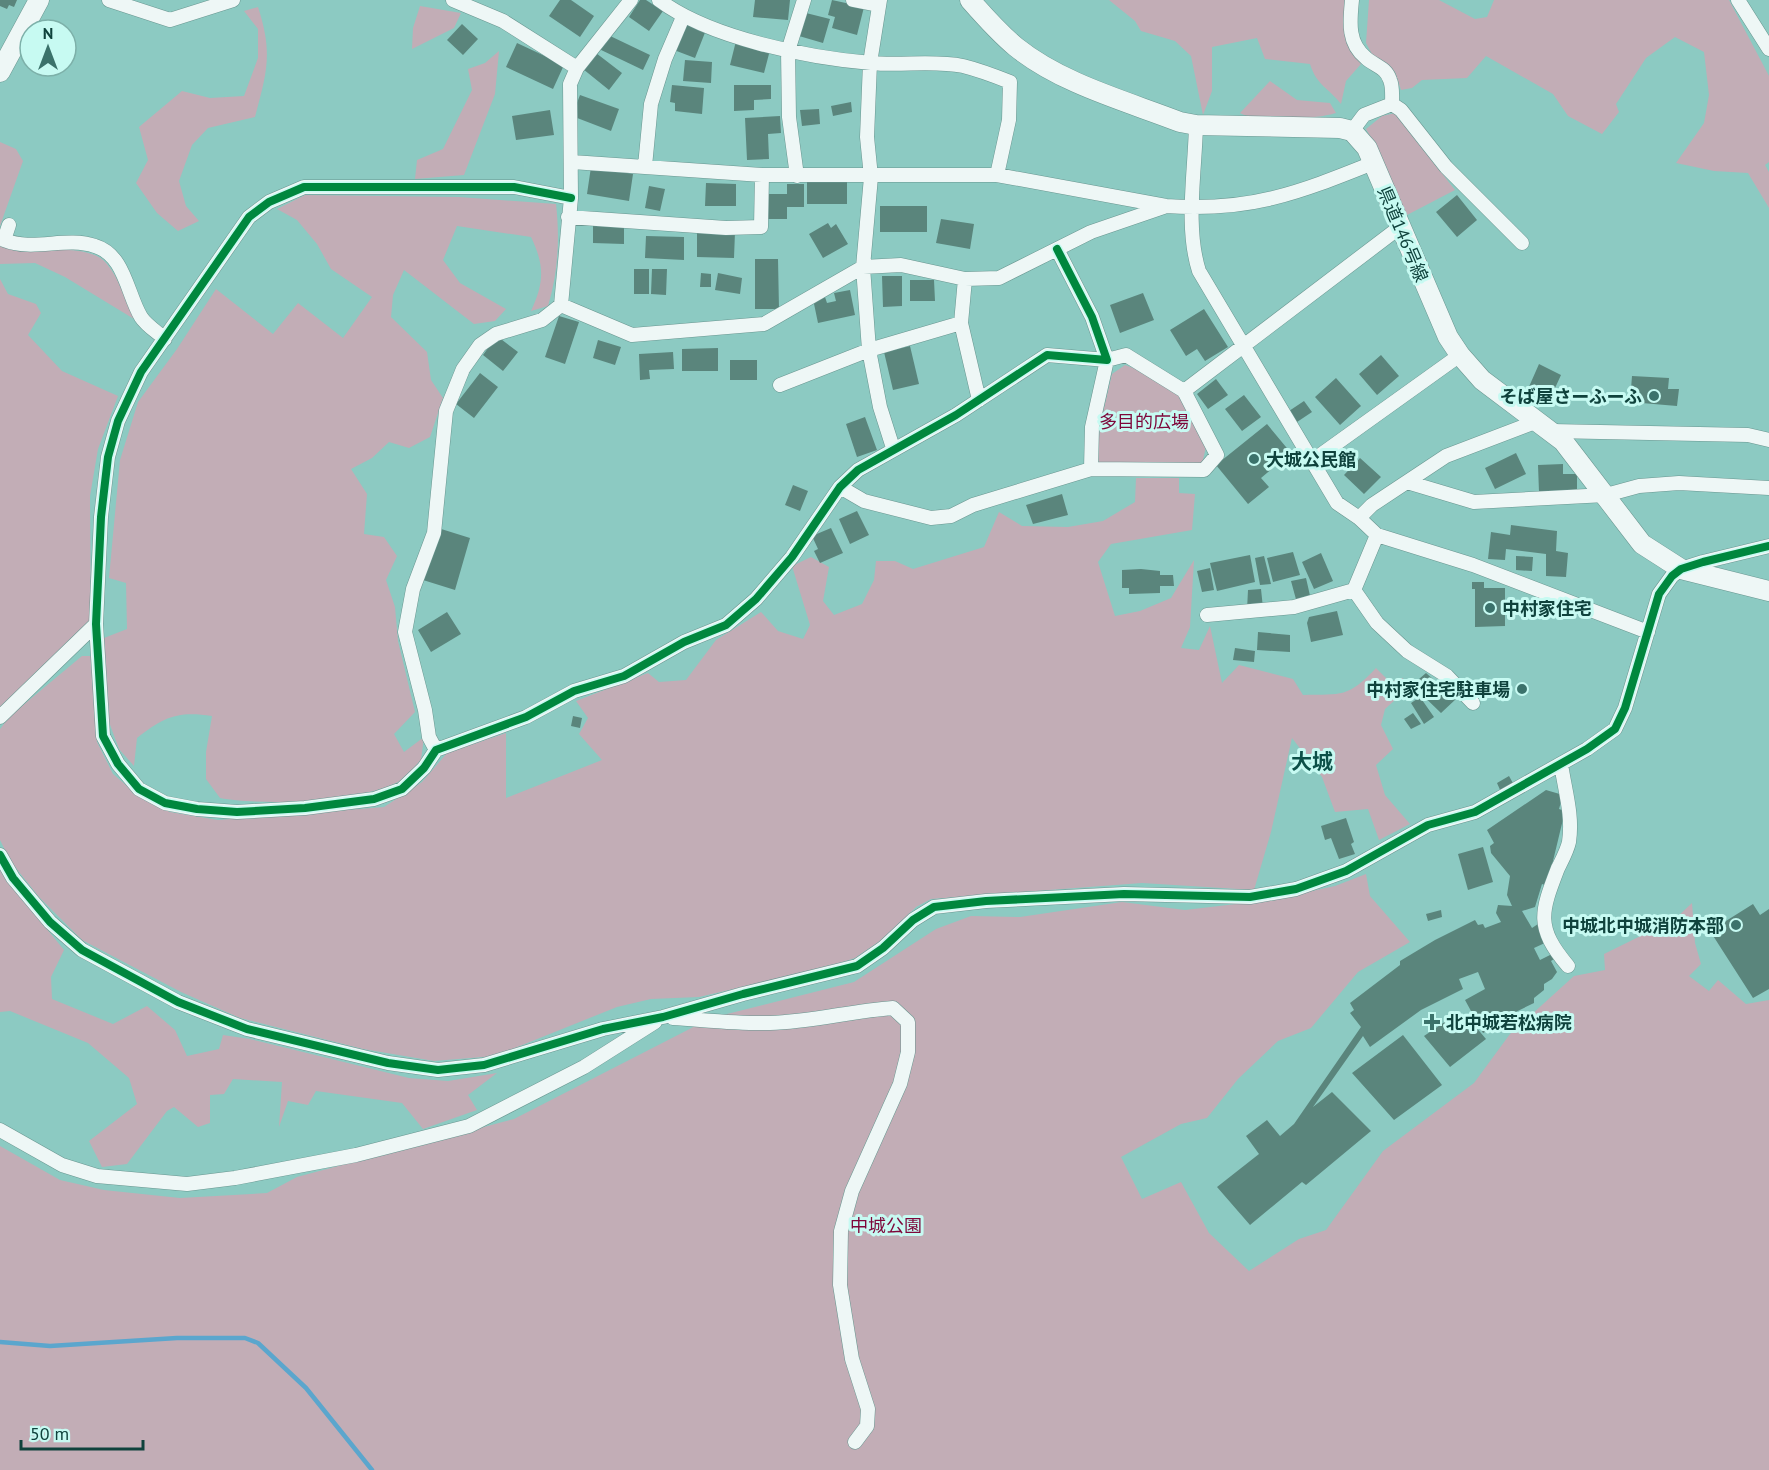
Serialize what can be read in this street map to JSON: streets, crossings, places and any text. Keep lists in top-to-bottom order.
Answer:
{
  "streets": {
    "main road": ["県道146号線"]
  },
  "districts": ["大城"],
  "parks": ["多目的広場", "中城公園"],
  "places": {
    "other": [
      "そば屋さーふーふ",
      "大城公民館",
      "中村家住宅",
      "中村家住宅駐車場",
      "中城北中城消防本部"
    ],
    "health": ["北中城若松病院"]
  },
  "scale_bar": "50 m",
  "north": "top"
}
